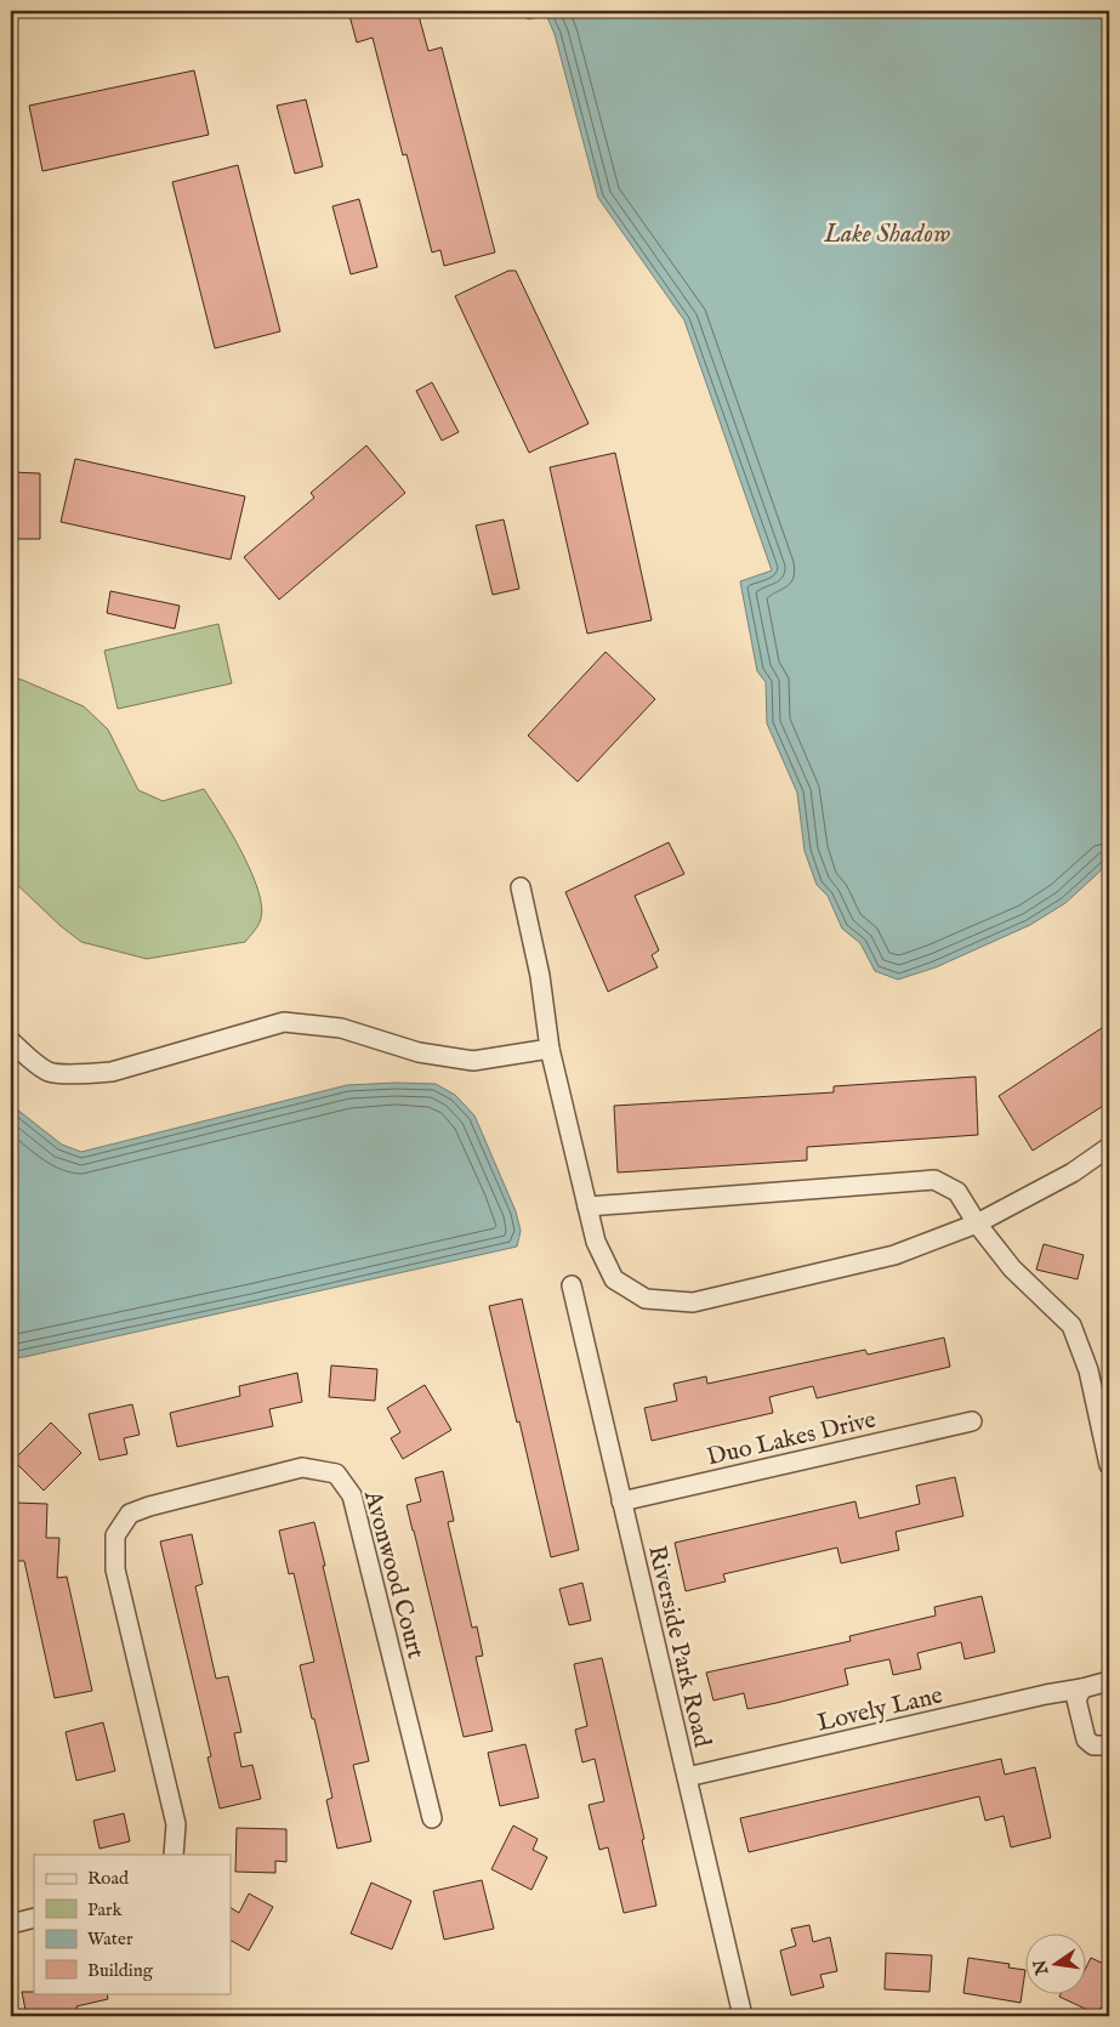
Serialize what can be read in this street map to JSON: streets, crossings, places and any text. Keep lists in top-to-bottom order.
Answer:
{
  "streets": {
    "street": [
      "Duo Lakes Drive",
      "Avonwood Court",
      "Riverside Park Road",
      "Lovely Lane"
    ]
  },
  "crossings": [
    ["Duo Lakes Drive", "Riverside Park Road"],
    ["Riverside Park Road", "Lovely Lane"]
  ],
  "water": ["Lake Shadow"],
  "legend": [
    "Road",
    "Park",
    "Water",
    "Building"
  ],
  "north": "left"
}
